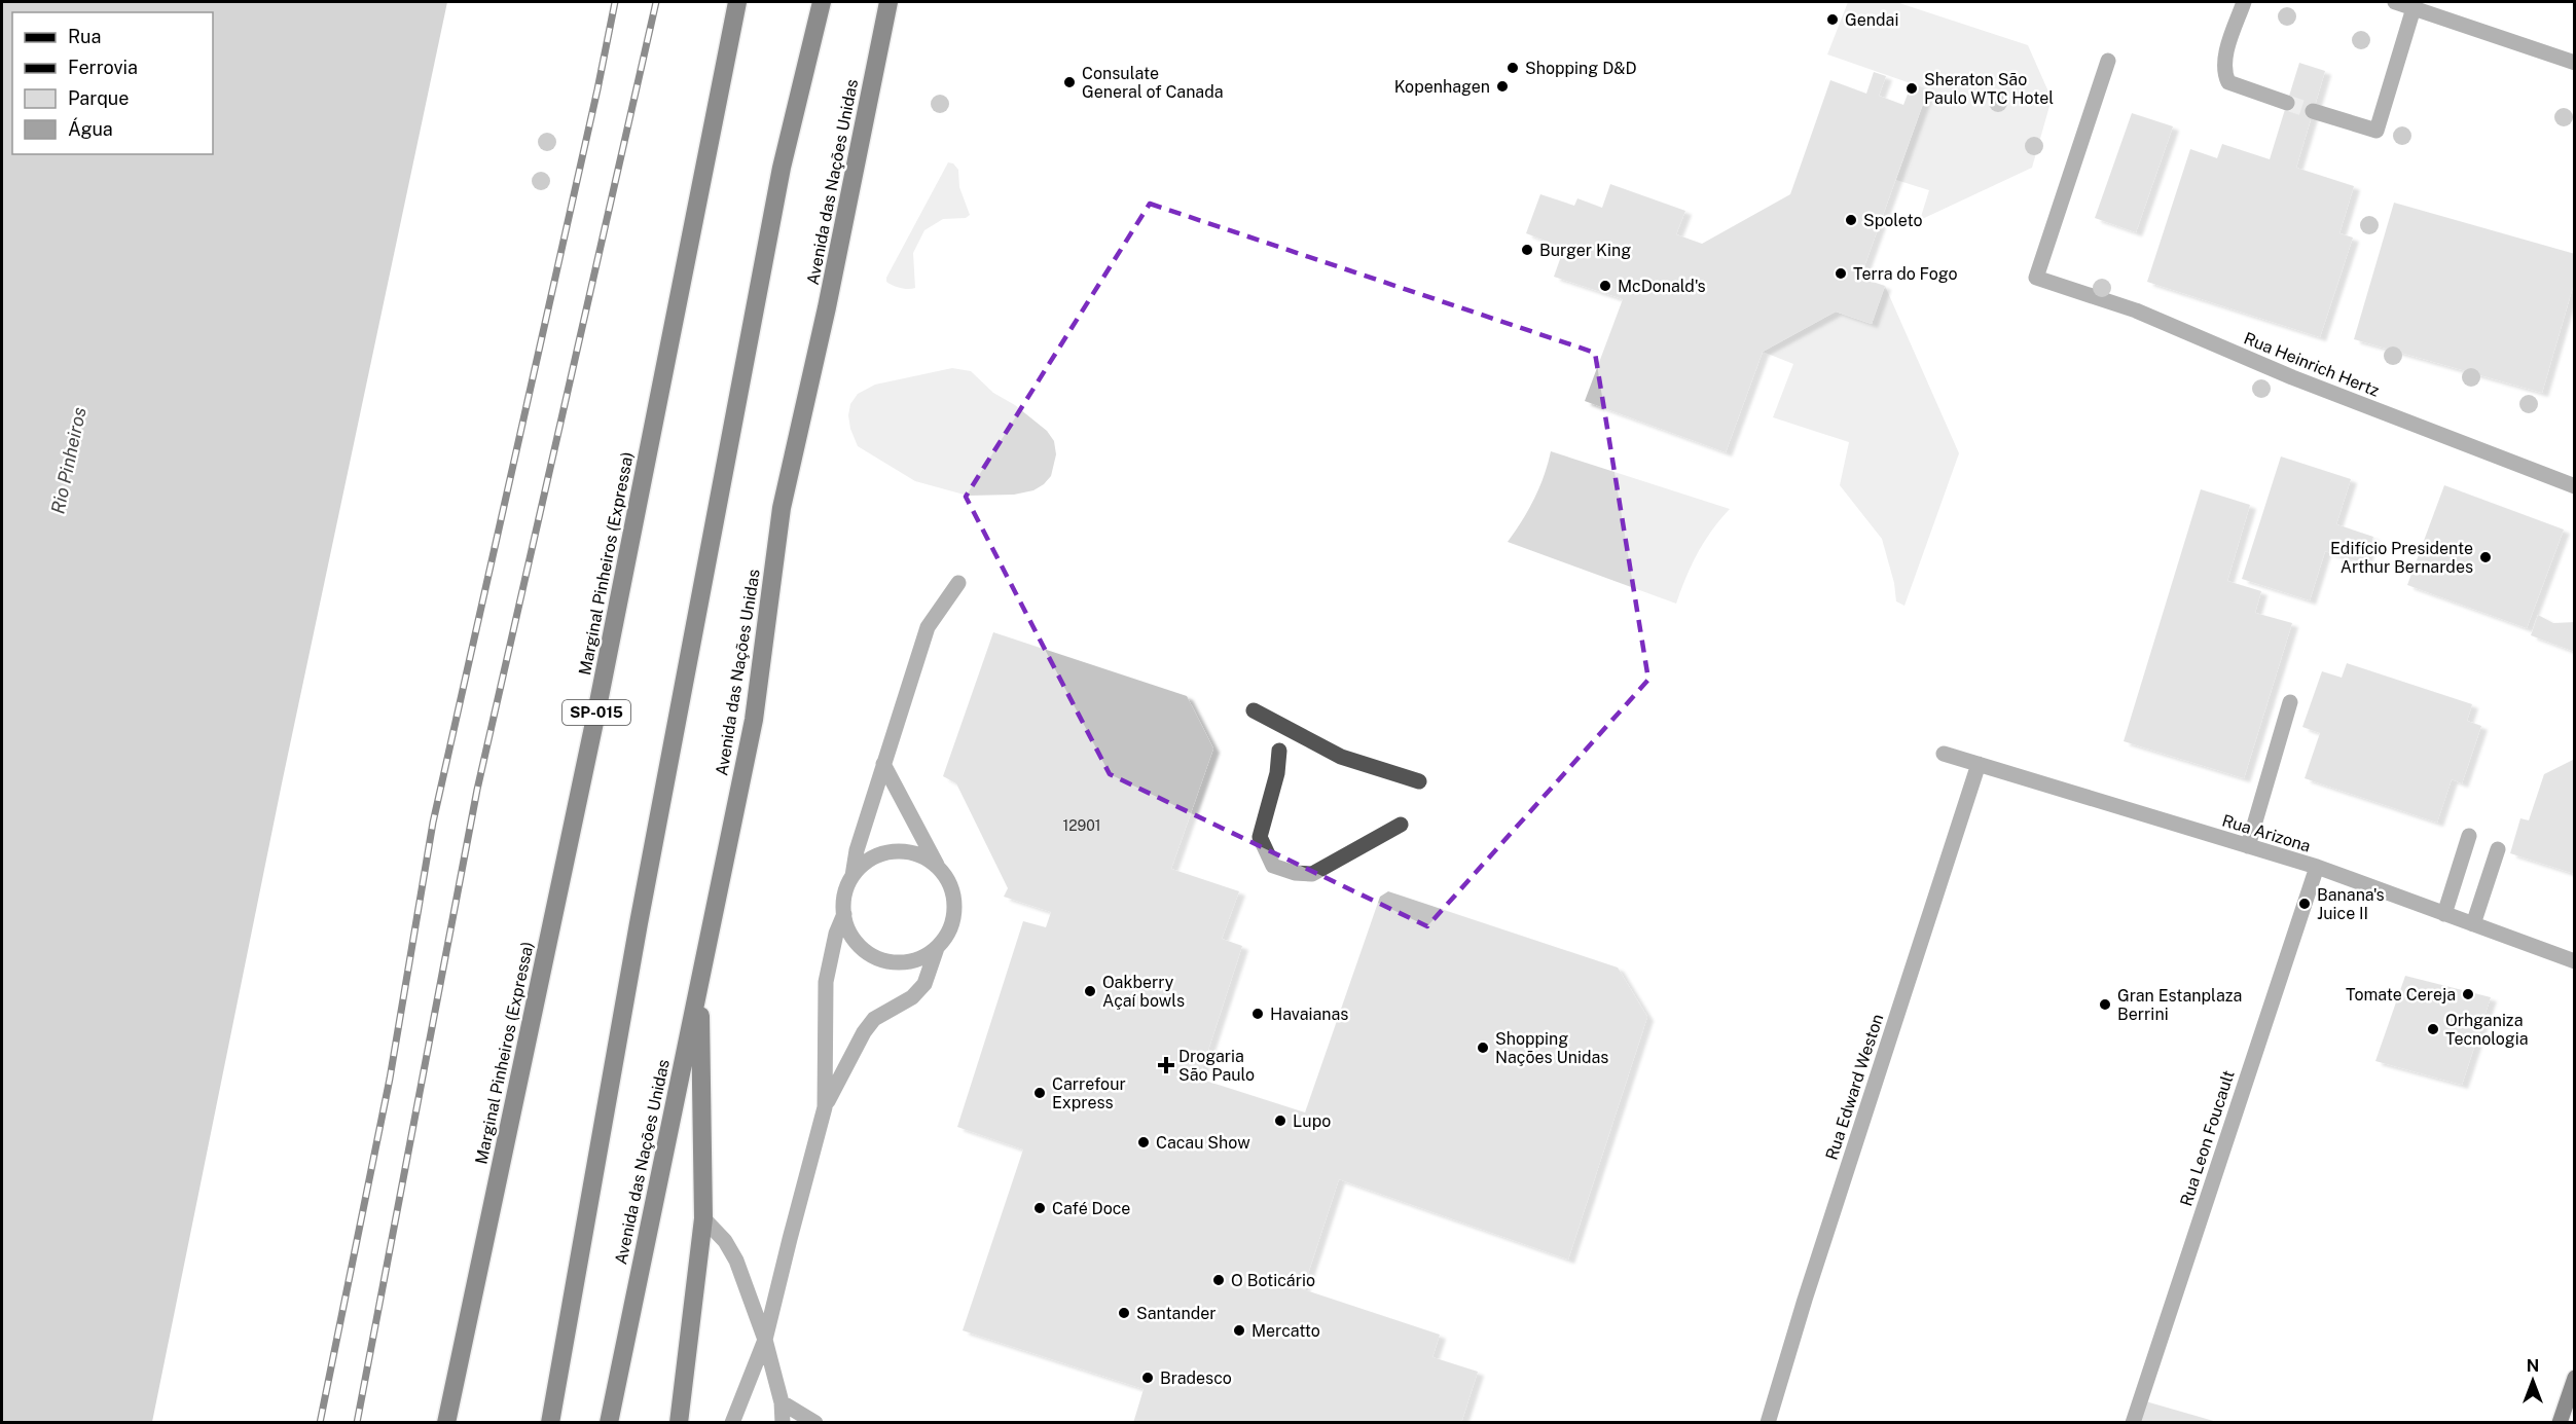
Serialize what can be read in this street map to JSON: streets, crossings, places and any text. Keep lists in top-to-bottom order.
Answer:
{
  "streets": {
    "highway": ["Avenida das Nações Unidas", "Marginal Pinheiros (Expressa)", "SP-015"],
    "street": [
      "Rua Heinrich Hertz",
      "Rua Arizona",
      "Rua Edward Weston",
      "Rua Leon Foucault"
    ]
  },
  "crossings": [
    ["Rua Arizona", "Rua Edward Weston"],
    ["Rua Arizona", "Rua Leon Foucault"]
  ],
  "water": ["Rio Pinheiros"],
  "places": {
    "other": [
      "Gendai",
      "Shopping D&D",
      "Consulate General of Canada",
      "Kopenhagen",
      "Sheraton São Paulo WTC Hotel",
      "Spoleto",
      "Burger King",
      "Terra do Fogo",
      "McDonald's",
      "Edifício Presidente Arthur Bernardes",
      "Banana's Juice II",
      "Oakberry Açaí bowls",
      "Tomate Cereja",
      "Gran Estanplaza Berrini",
      "Havaianas",
      "Orhganiza Tecnologia",
      "Shopping Nações Unidas",
      "Carrefour Express",
      "Lupo",
      "Cacau Show",
      "Café Doce",
      "O Boticário",
      "Santander",
      "Mercatto",
      "Bradesco"
    ],
    "health": ["Drogaria São Paulo"]
  },
  "house_numbers": ["12901"],
  "legend": [
    "Rua",
    "Ferrovia",
    "Parque",
    "Água"
  ],
  "north": "top"
}
